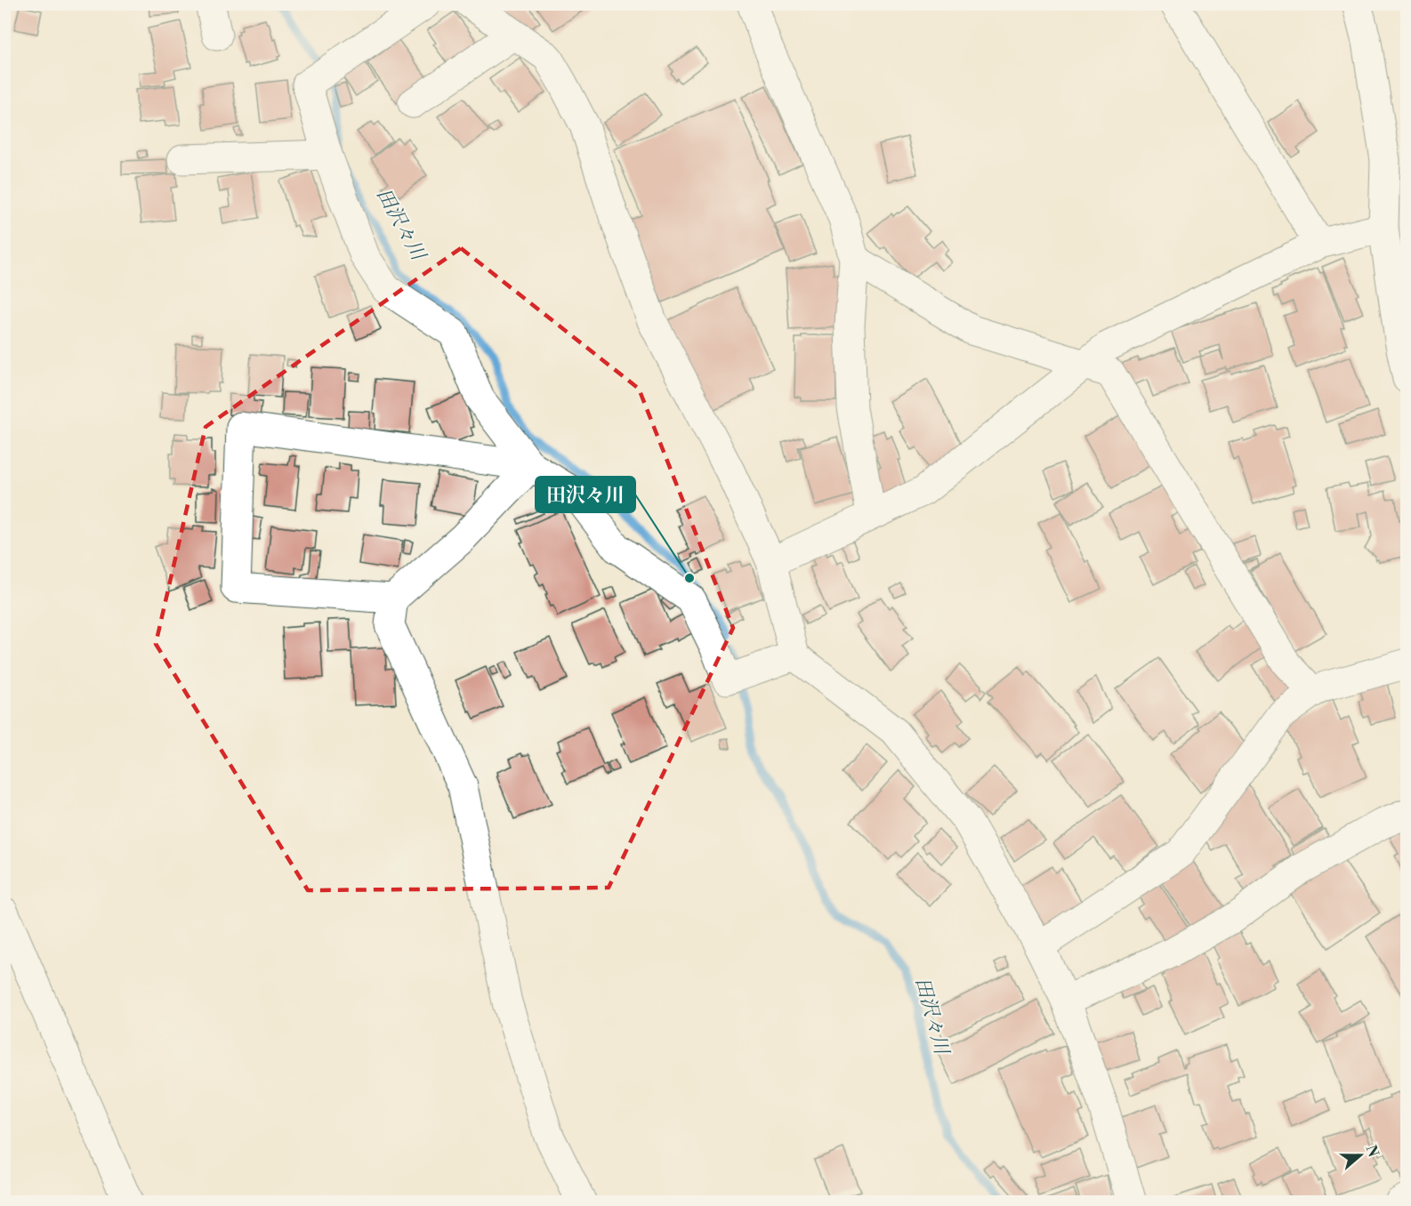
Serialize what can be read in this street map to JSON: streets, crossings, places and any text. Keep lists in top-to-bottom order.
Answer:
{
  "water": ["田沢々川"],
  "places": ["田沢々川"],
  "north": "right"
}
